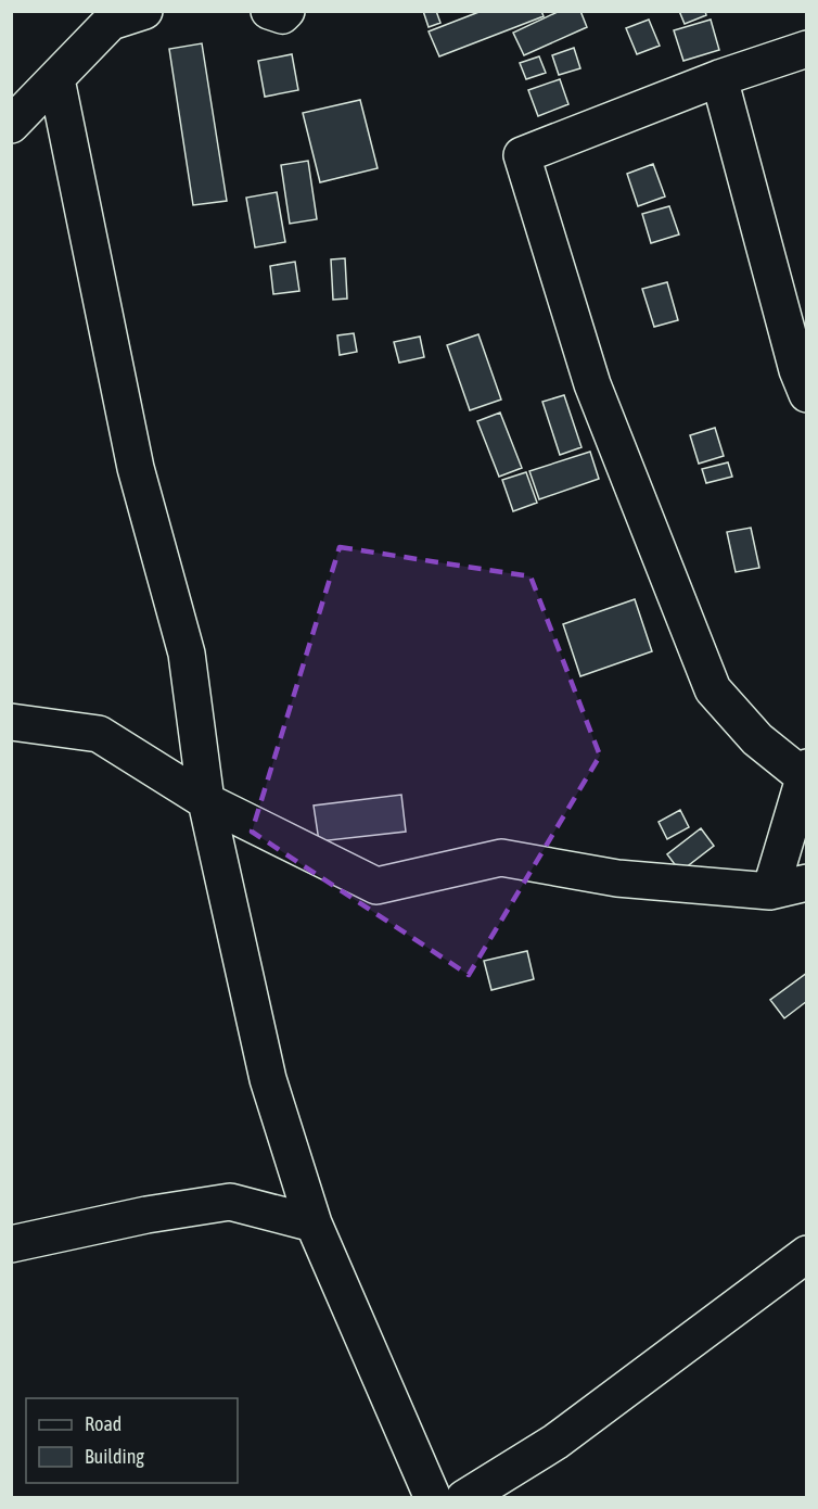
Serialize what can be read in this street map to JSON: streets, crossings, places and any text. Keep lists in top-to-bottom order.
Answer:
{
  "legend": ["Road", "Building"]
}
